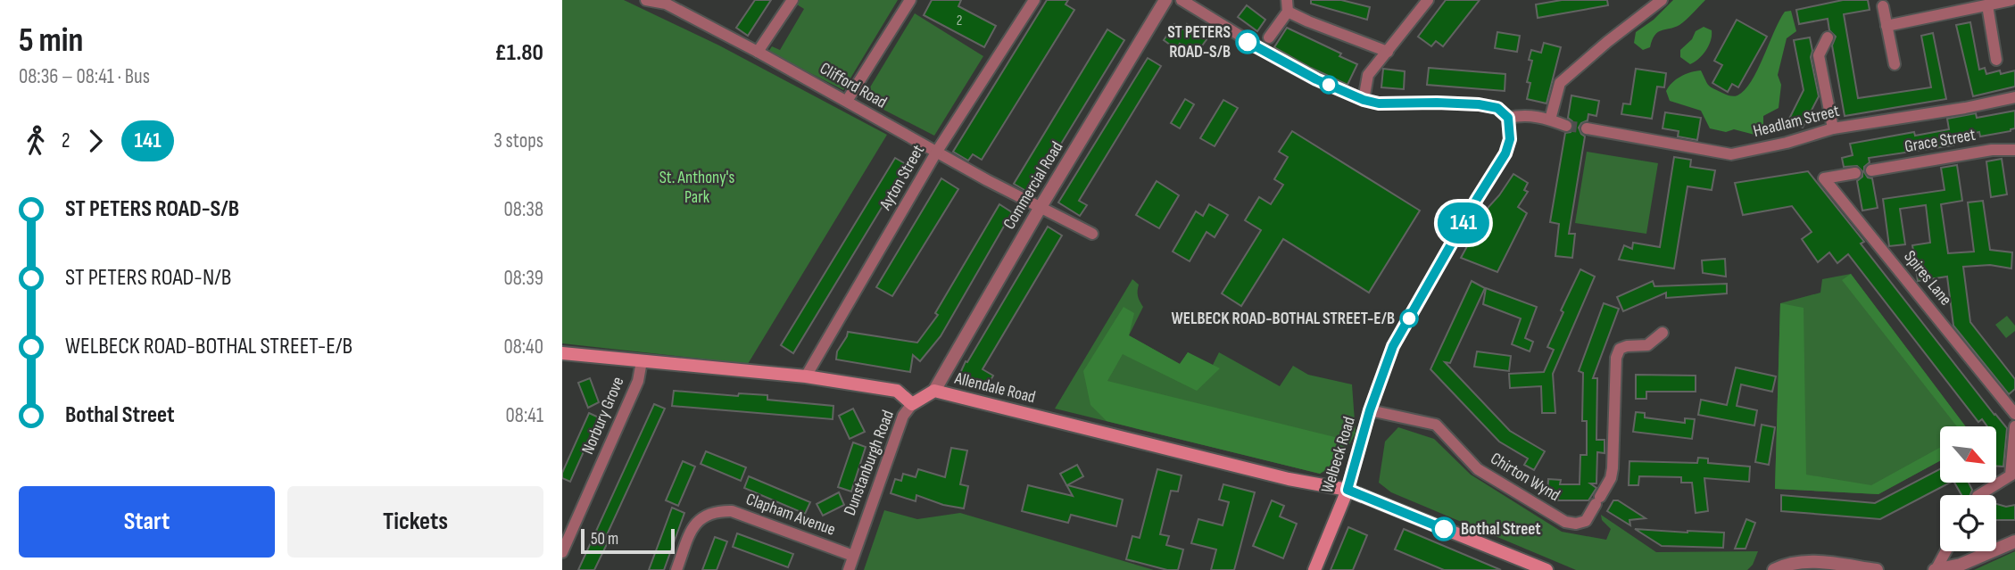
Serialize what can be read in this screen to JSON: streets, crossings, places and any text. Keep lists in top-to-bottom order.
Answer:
{
  "streets": {
    "main road": ["Allendale Road", "Welbeck Road"],
    "street": [
      "Clifford Road",
      "Headlam Street",
      "Grace Street",
      "Ayton Street",
      "Commercial Road",
      "Spires Lane",
      "Norbury Grove",
      "Dunstanburgh Road",
      "Chirton Wynd",
      "Clapham Avenue"
    ]
  },
  "crossings": [
    ["Clifford Road", "Ayton Street"],
    ["Clifford Road", "Commercial Road"],
    ["Commercial Road", "Allendale Road"],
    ["Allendale Road", "Welbeck Road"],
    ["Allendale Road", "Dunstanburgh Road"],
    ["Welbeck Road", "Chirton Wynd"],
    ["Dunstanburgh Road", "Clapham Avenue"]
  ],
  "parks": ["St. Anthony's Park"],
  "places": ["ST PETERS ROAD-S/B", "WELBECK ROAD-BOTHAL STREET-E/B", "Bothal Street"],
  "lines": ["bus line 141"],
  "house_numbers": ["2"],
  "scale_bar": "50 m",
  "north": "bottom right",
  "page": {
    "heading": ["5 min", "08:36 – 08:41 · Bus", "£1.80"],
    "on_map": "141",
    "legs": ["2", "141", "3 stops"],
    "list": [
      {
        "name": "ST PETERS ROAD-S/B",
        "value": "08:38"
      },
      {
        "name": "ST PETERS ROAD-N/B",
        "value": "08:39"
      },
      {
        "name": "WELBECK ROAD-BOTHAL STREET-E/B",
        "value": "08:40"
      },
      {
        "name": "Bothal Street",
        "value": "08:41"
      }
    ],
    "buttons": ["Start", "Tickets"],
    "scale": "50 m"
  }
}
